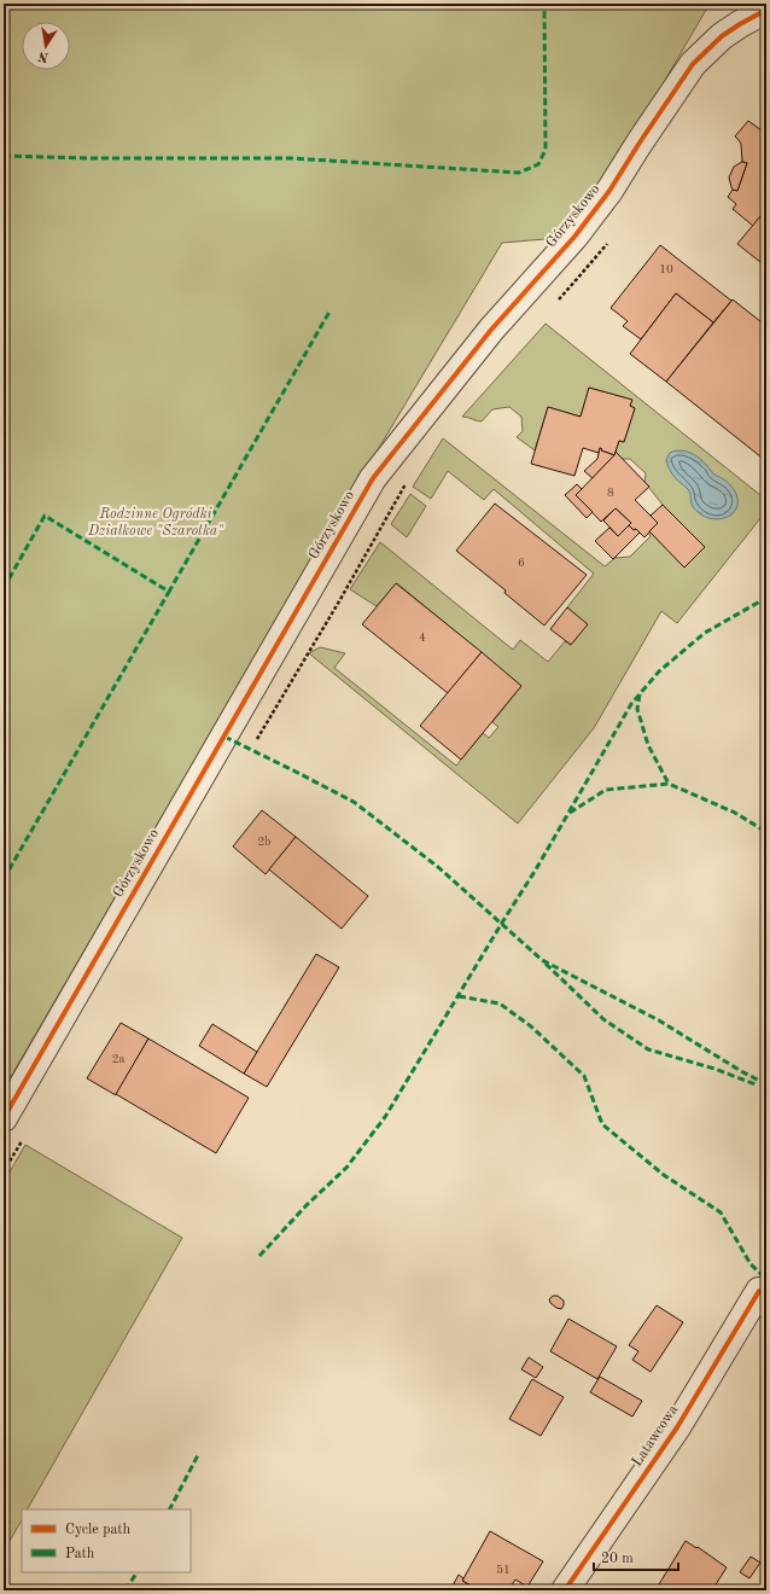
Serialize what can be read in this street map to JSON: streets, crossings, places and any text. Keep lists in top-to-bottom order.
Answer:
{
  "streets": {
    "street": ["Górzyskowo", "Latawcowa"]
  },
  "parks": ["Rodzinne Ogródki Działkowe \"Szarotka\""],
  "house_numbers": [
    "10",
    "8",
    "6",
    "4",
    "2b",
    "2a",
    "51"
  ],
  "legend": ["Cycle path", "Path"],
  "scale_bar": "20 m",
  "north": "bottom"
}
